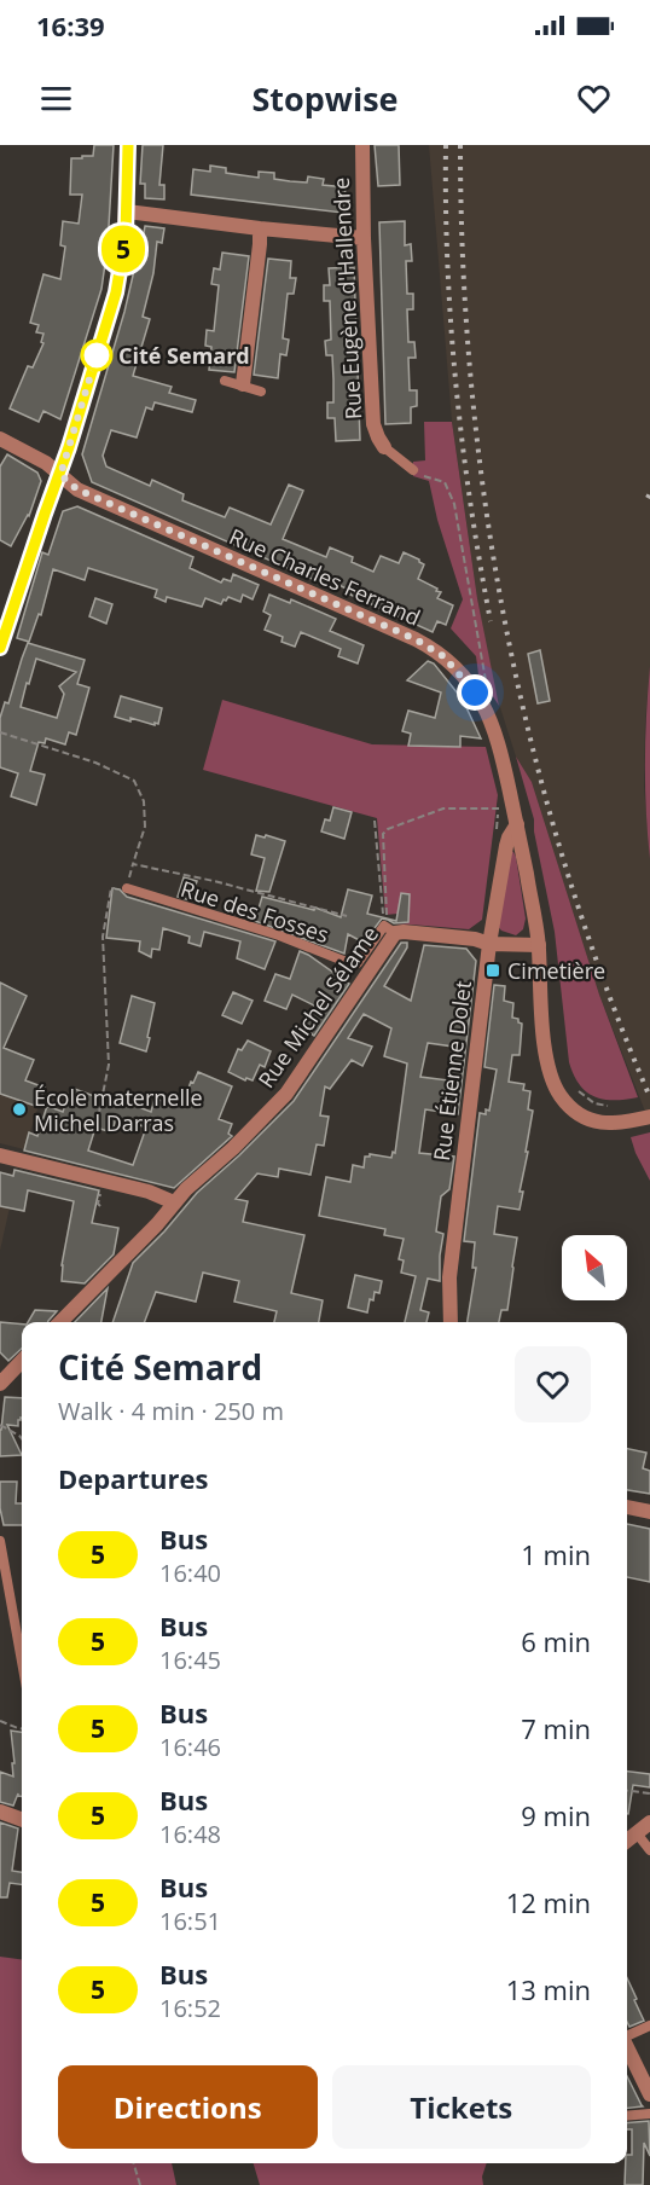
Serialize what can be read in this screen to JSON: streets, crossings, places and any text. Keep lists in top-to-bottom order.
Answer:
{
  "streets": {
    "street": [
      "Rue Eugène d'Hallendre",
      "Rue Charles Ferrand",
      "Rue Michel Sélame",
      "Rue Étienne Dolet"
    ],
    "lane": ["Rue des Fosses"]
  },
  "crossings": [
    ["Rue Charles Ferrand", "Rue Michel Sélame"],
    ["Rue Charles Ferrand", "Rue Étienne Dolet"],
    ["Rue des Fosses", "Rue Michel Sélame"],
    ["Rue Michel Sélame", "Rue Étienne Dolet"]
  ],
  "places": {
    "other": ["Cité Semard", "École maternelle Michel Darras"],
    "transit": ["Cimetière"]
  },
  "lines": ["bus line 5"],
  "north": "top left",
  "page": {
    "status": "16:39",
    "header": "Stopwise",
    "on_map": "5",
    "heading": [
      ["Cité Semard", "Walk · 4 min · 250 m"],
      "Departures"
    ],
    "list": [
      {
        "mark": "5",
        "name": "Bus",
        "note": "16:40",
        "value": "1 min"
      },
      {
        "mark": "5",
        "name": "Bus",
        "note": "16:45",
        "value": "6 min"
      },
      {
        "mark": "5",
        "name": "Bus",
        "note": "16:46",
        "value": "7 min"
      },
      {
        "mark": "5",
        "name": "Bus",
        "note": "16:48",
        "value": "9 min"
      },
      {
        "mark": "5",
        "name": "Bus",
        "note": "16:51",
        "value": "12 min"
      },
      {
        "mark": "5",
        "name": "Bus",
        "note": "16:52",
        "value": "13 min"
      }
    ],
    "buttons": ["Directions", "Tickets"]
  }
}
